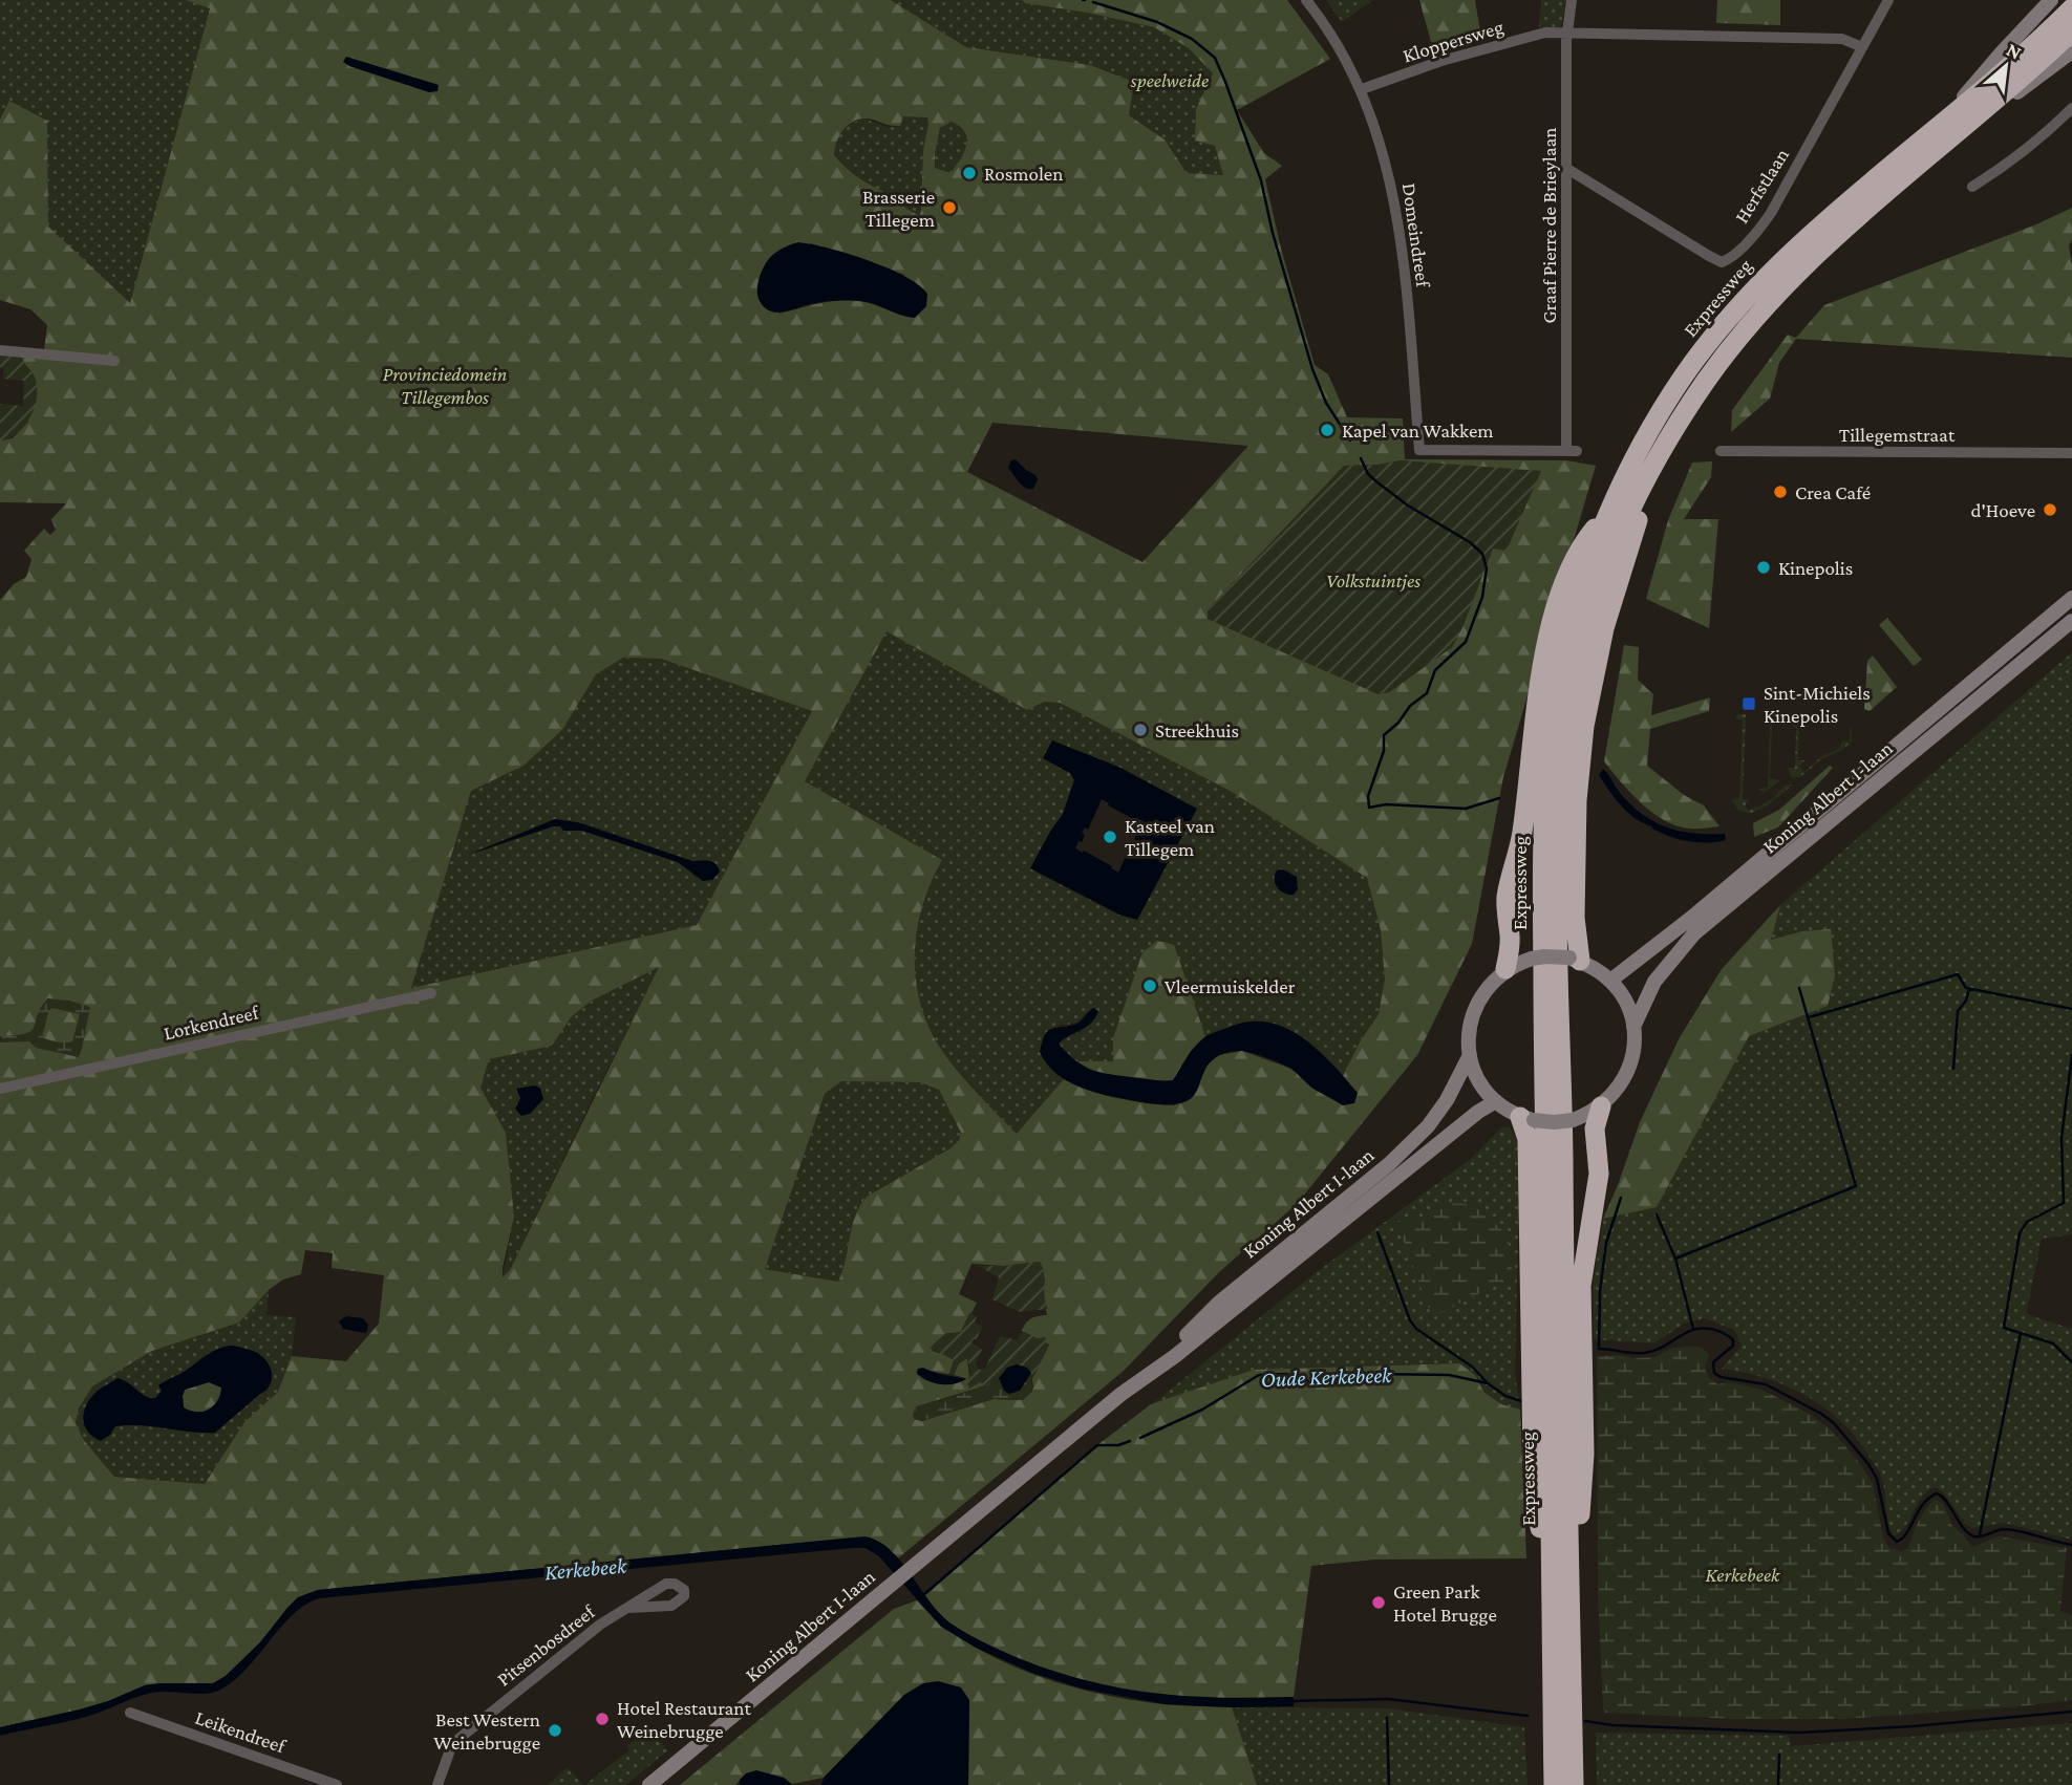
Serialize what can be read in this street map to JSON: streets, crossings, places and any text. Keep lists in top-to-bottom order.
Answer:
{
  "streets": {
    "highway": ["Expressweg"],
    "main road": ["Koning Albert I-laan"],
    "street": [
      "Kloppersweg",
      "Herfstlaan",
      "Graaf Pierre de Brieylaan",
      "Domeindreef",
      "Tillegemstraat",
      "Lorkendreef",
      "Pitsenbosdreef",
      "Leikendreef"
    ]
  },
  "crossings": [
    ["Kloppersweg", "Herfstlaan"],
    ["Kloppersweg", "Graaf Pierre de Brieylaan"],
    ["Kloppersweg", "Domeindreef"],
    ["Herfstlaan", "Graaf Pierre de Brieylaan"],
    ["Graaf Pierre de Brieylaan", "Domeindreef"]
  ],
  "water": ["Oude Kerkebeek", "Kerkebeek"],
  "parks": [
    "speelweide",
    "Provinciedomein Tillegembos",
    "Volkstuintjes",
    "Kerkebeek"
  ],
  "places": {
    "other": [
      "Rosmolen",
      "Brasserie Tillegem",
      "Kapel van Wakkem",
      "Crea Café",
      "d'Hoeve",
      "Kinepolis",
      "Streekhuis",
      "Kasteel van Tillegem",
      "Vleermuiskelder",
      "Green Park Hotel Brugge",
      "Hotel Restaurant Weinebrugge",
      "Best Western Weinebrugge"
    ],
    "transit": ["Sint-Michiels Kinepolis"]
  },
  "north": "top right"
}
